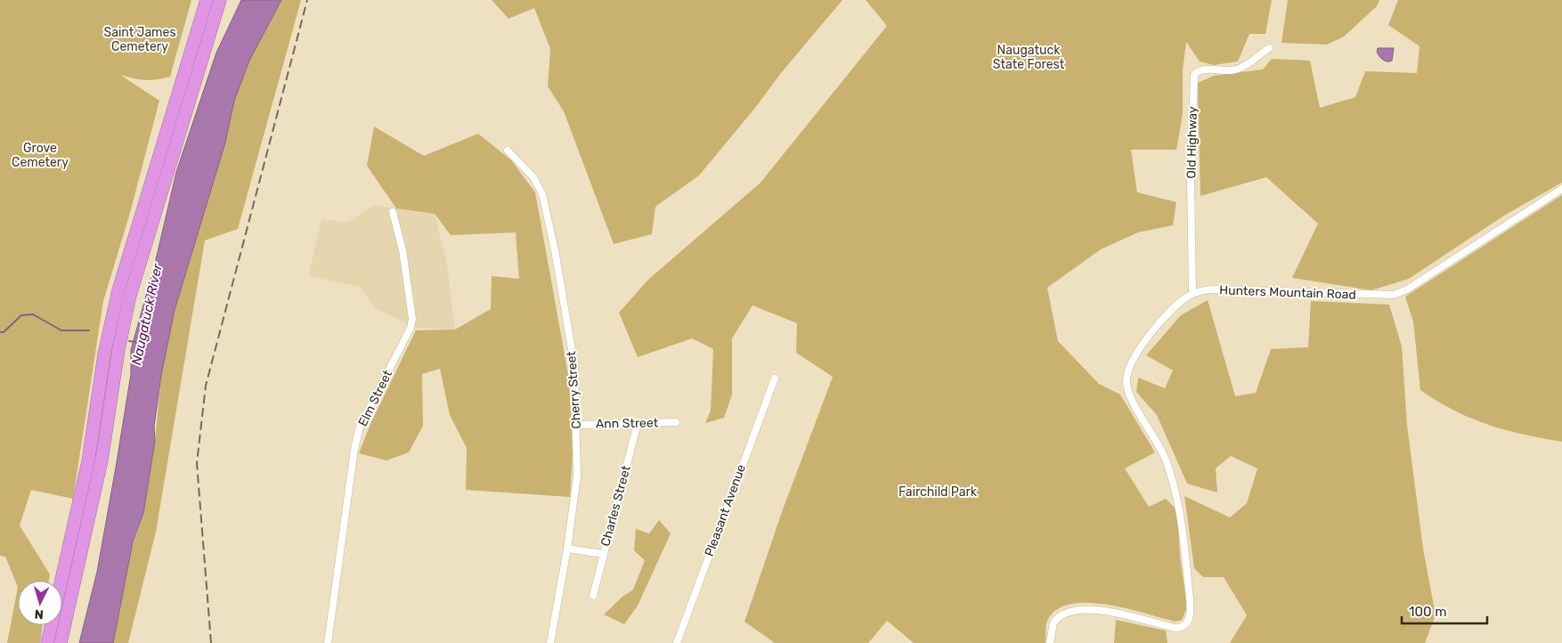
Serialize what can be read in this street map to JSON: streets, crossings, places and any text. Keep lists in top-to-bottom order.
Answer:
{
  "streets": {
    "street": [
      "Old Highway",
      "Hunters Mountain Road",
      "Cherry Street",
      "Elm Street",
      "Ann Street",
      "Charles Street",
      "Pleasant Avenue"
    ]
  },
  "crossings": [
    ["Old Highway", "Hunters Mountain Road"],
    ["Cherry Street", "Ann Street"],
    ["Cherry Street", "Charles Street"],
    ["Ann Street", "Charles Street"]
  ],
  "water": ["Naugatuck River"],
  "parks": [
    "Saint James Cemetery",
    "Naugatuck State Forest",
    "Grove Cemetery",
    "Fairchild Park"
  ],
  "scale_bar": "100 m",
  "north": "bottom"
}
